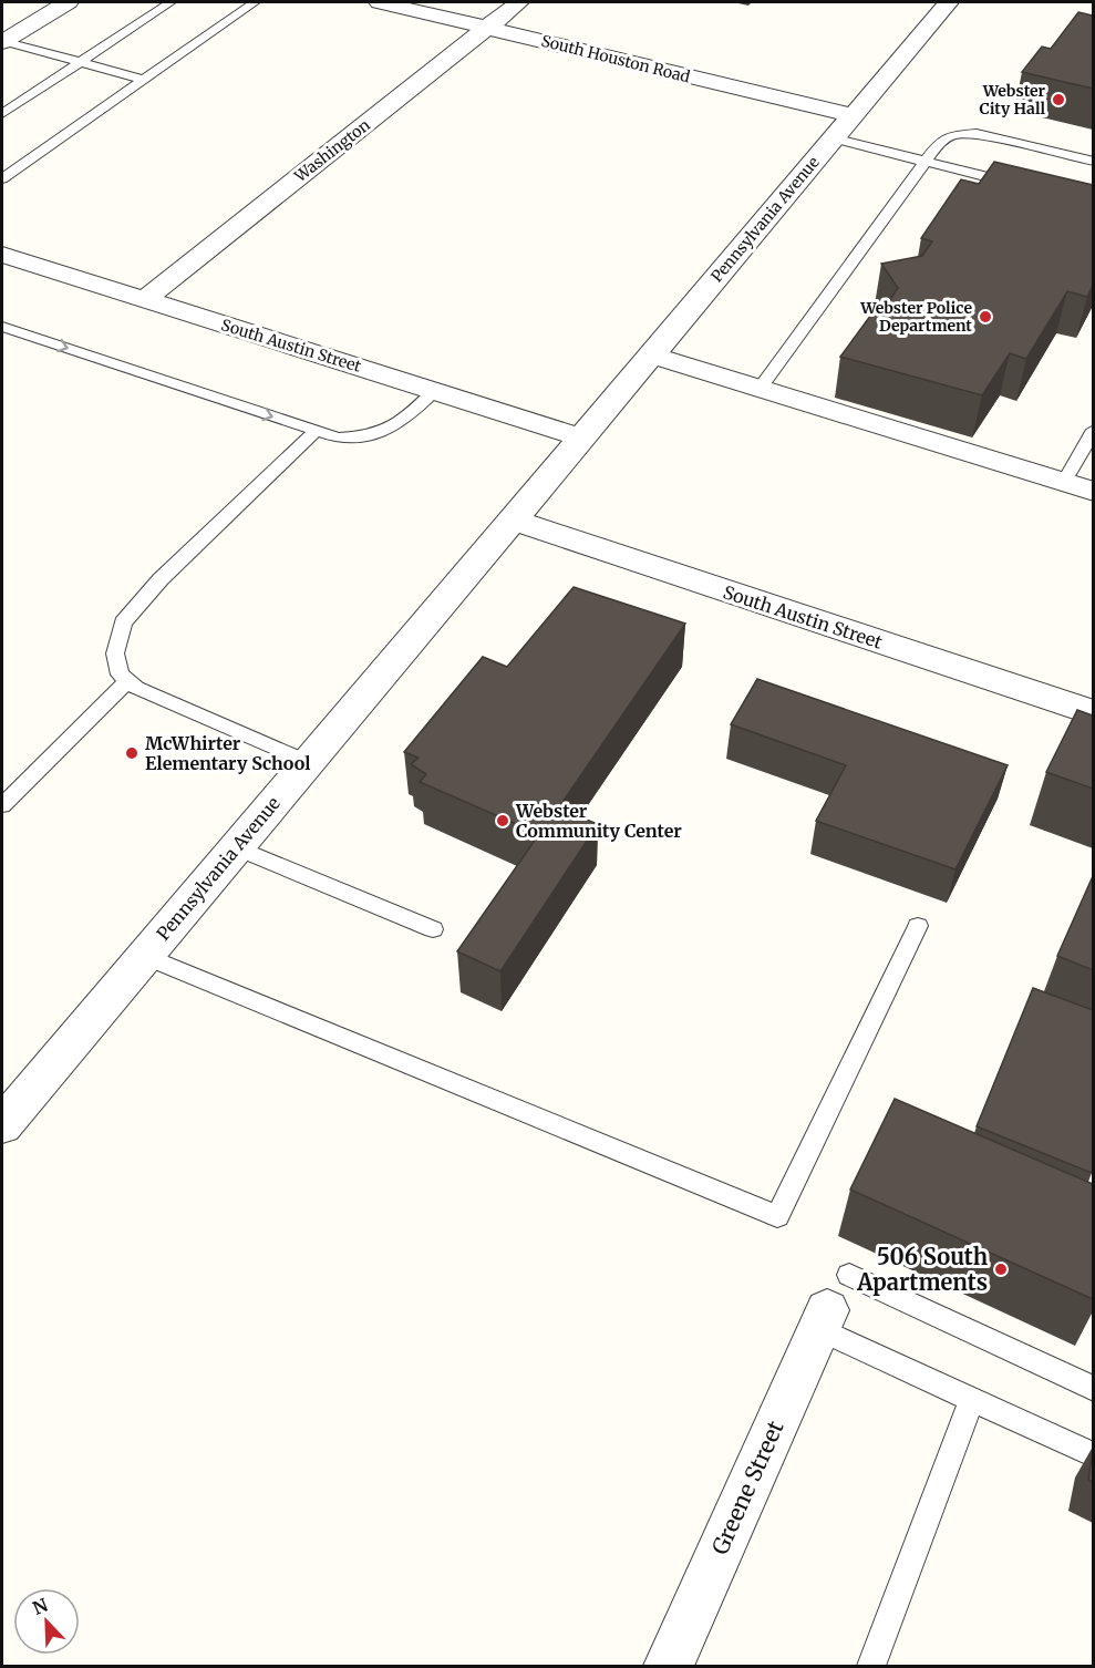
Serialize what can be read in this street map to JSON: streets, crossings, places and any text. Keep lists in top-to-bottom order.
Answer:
{
  "streets": {
    "street": [
      "South Houston Road",
      "Washington",
      "Pennsylvania Avenue",
      "South Austin Street",
      "Greene Street"
    ]
  },
  "crossings": [
    ["South Houston Road", "Washington"],
    ["South Houston Road", "Pennsylvania Avenue"],
    ["Washington", "South Austin Street"],
    ["Pennsylvania Avenue", "South Austin Street"]
  ],
  "places": [
    "Webster City Hall",
    "Webster Police Department",
    "McWhirter Elementary School",
    "Webster Community Center",
    "506 South Apartments"
  ],
  "north": "top left"
}
